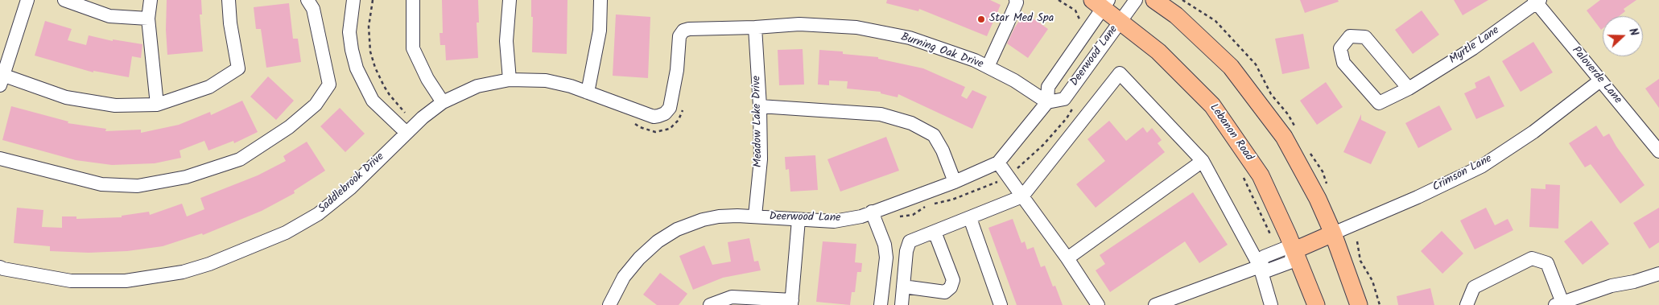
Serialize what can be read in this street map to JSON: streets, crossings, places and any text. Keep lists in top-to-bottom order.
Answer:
{
  "streets": {
    "main road": ["Lebanon Road"],
    "street": [
      "Myrtle Lane",
      "Burning Oak Drive",
      "Deerwood Lane",
      "Paloverde Lane",
      "Meadow Lake Drive",
      "Crimson Lane",
      "Saddlebrook Drive"
    ]
  },
  "crossings": [
    ["Myrtle Lane", "Paloverde Lane"],
    ["Burning Oak Drive", "Deerwood Lane"],
    ["Burning Oak Drive", "Meadow Lake Drive"],
    ["Burning Oak Drive", "Saddlebrook Drive"],
    ["Deerwood Lane", "Meadow Lake Drive"],
    ["Deerwood Lane", "Lebanon Road"],
    ["Paloverde Lane", "Crimson Lane"]
  ],
  "places": ["Star Med Spa"],
  "north": "right"
}
